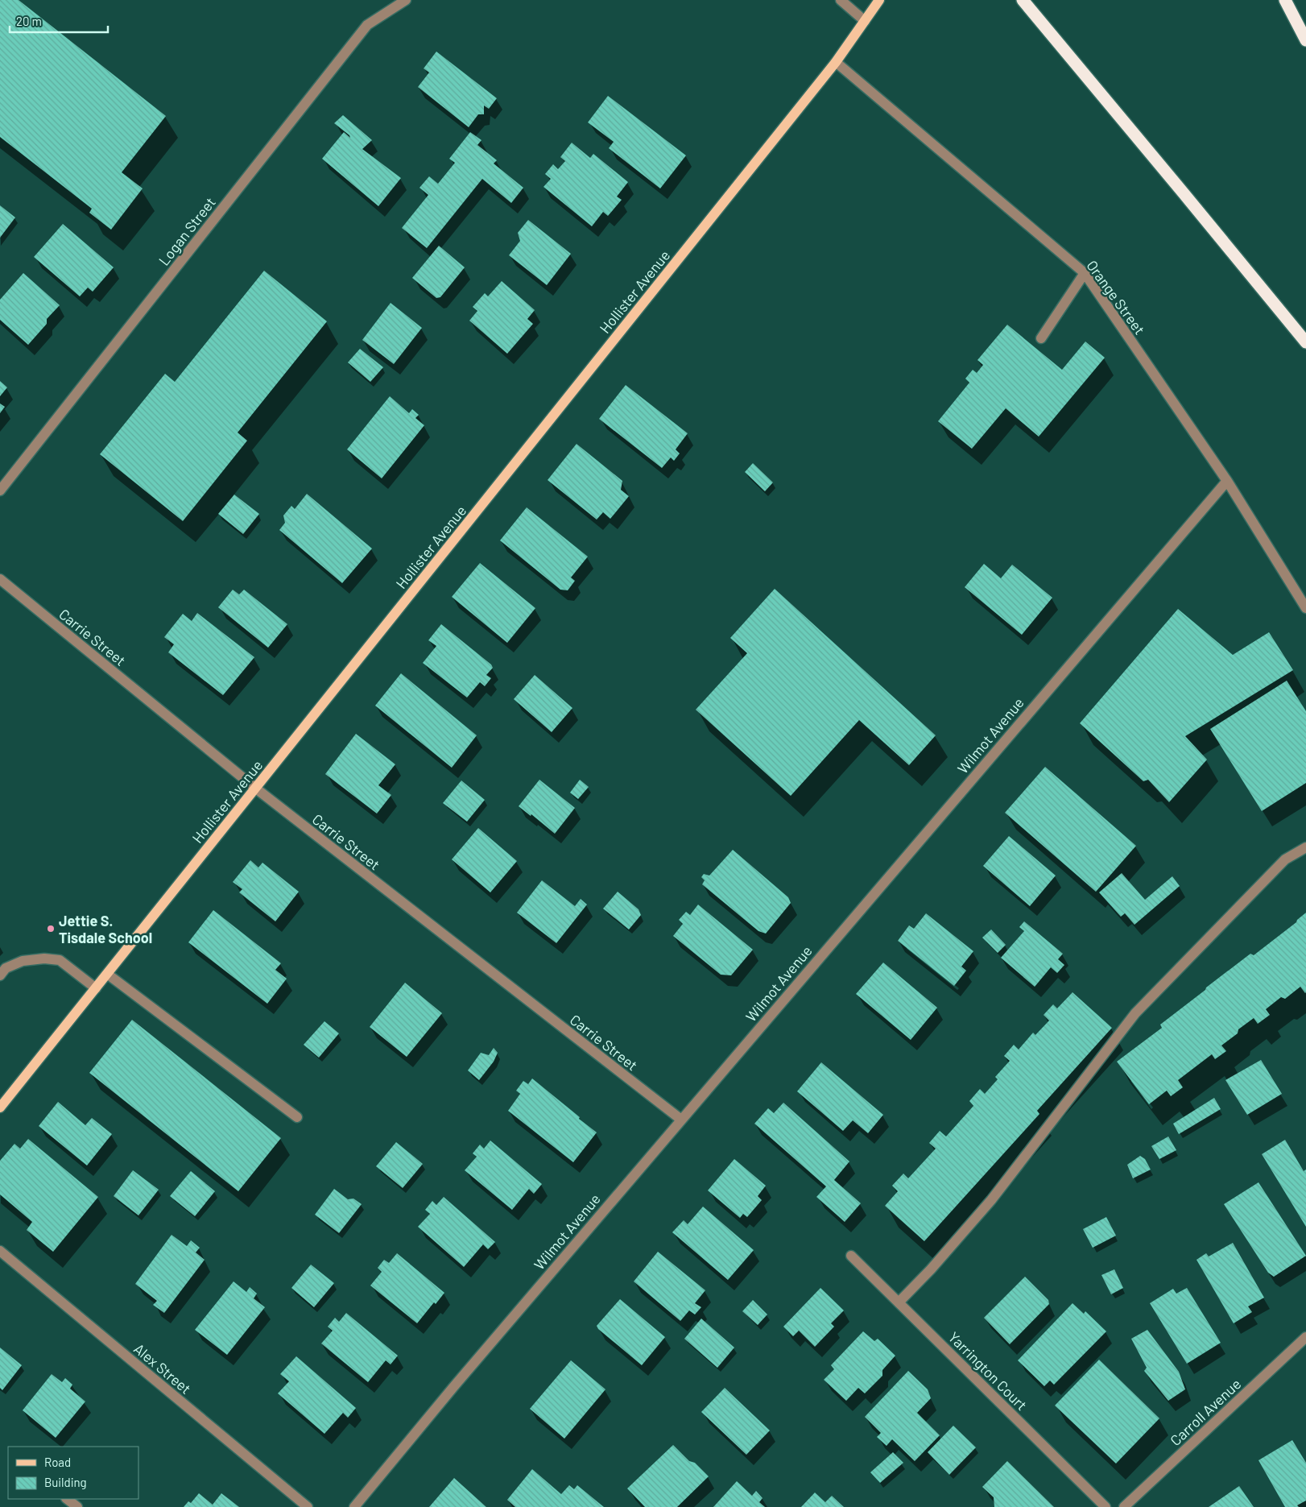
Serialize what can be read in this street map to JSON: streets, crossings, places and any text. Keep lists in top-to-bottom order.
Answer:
{
  "streets": {
    "main road": ["Hollister Avenue"],
    "street": [
      "Logan Street",
      "Orange Street",
      "Carrie Street",
      "Wilmot Avenue",
      "Alex Street",
      "Yarrington Court",
      "Carroll Avenue"
    ]
  },
  "crossings": [
    ["Hollister Avenue", "Orange Street"],
    ["Hollister Avenue", "Carrie Street"],
    ["Orange Street", "Wilmot Avenue"],
    ["Carrie Street", "Wilmot Avenue"]
  ],
  "places": ["Jettie S. Tisdale School"],
  "legend": ["Road", "Building"],
  "scale_bar": "20 m"
}
